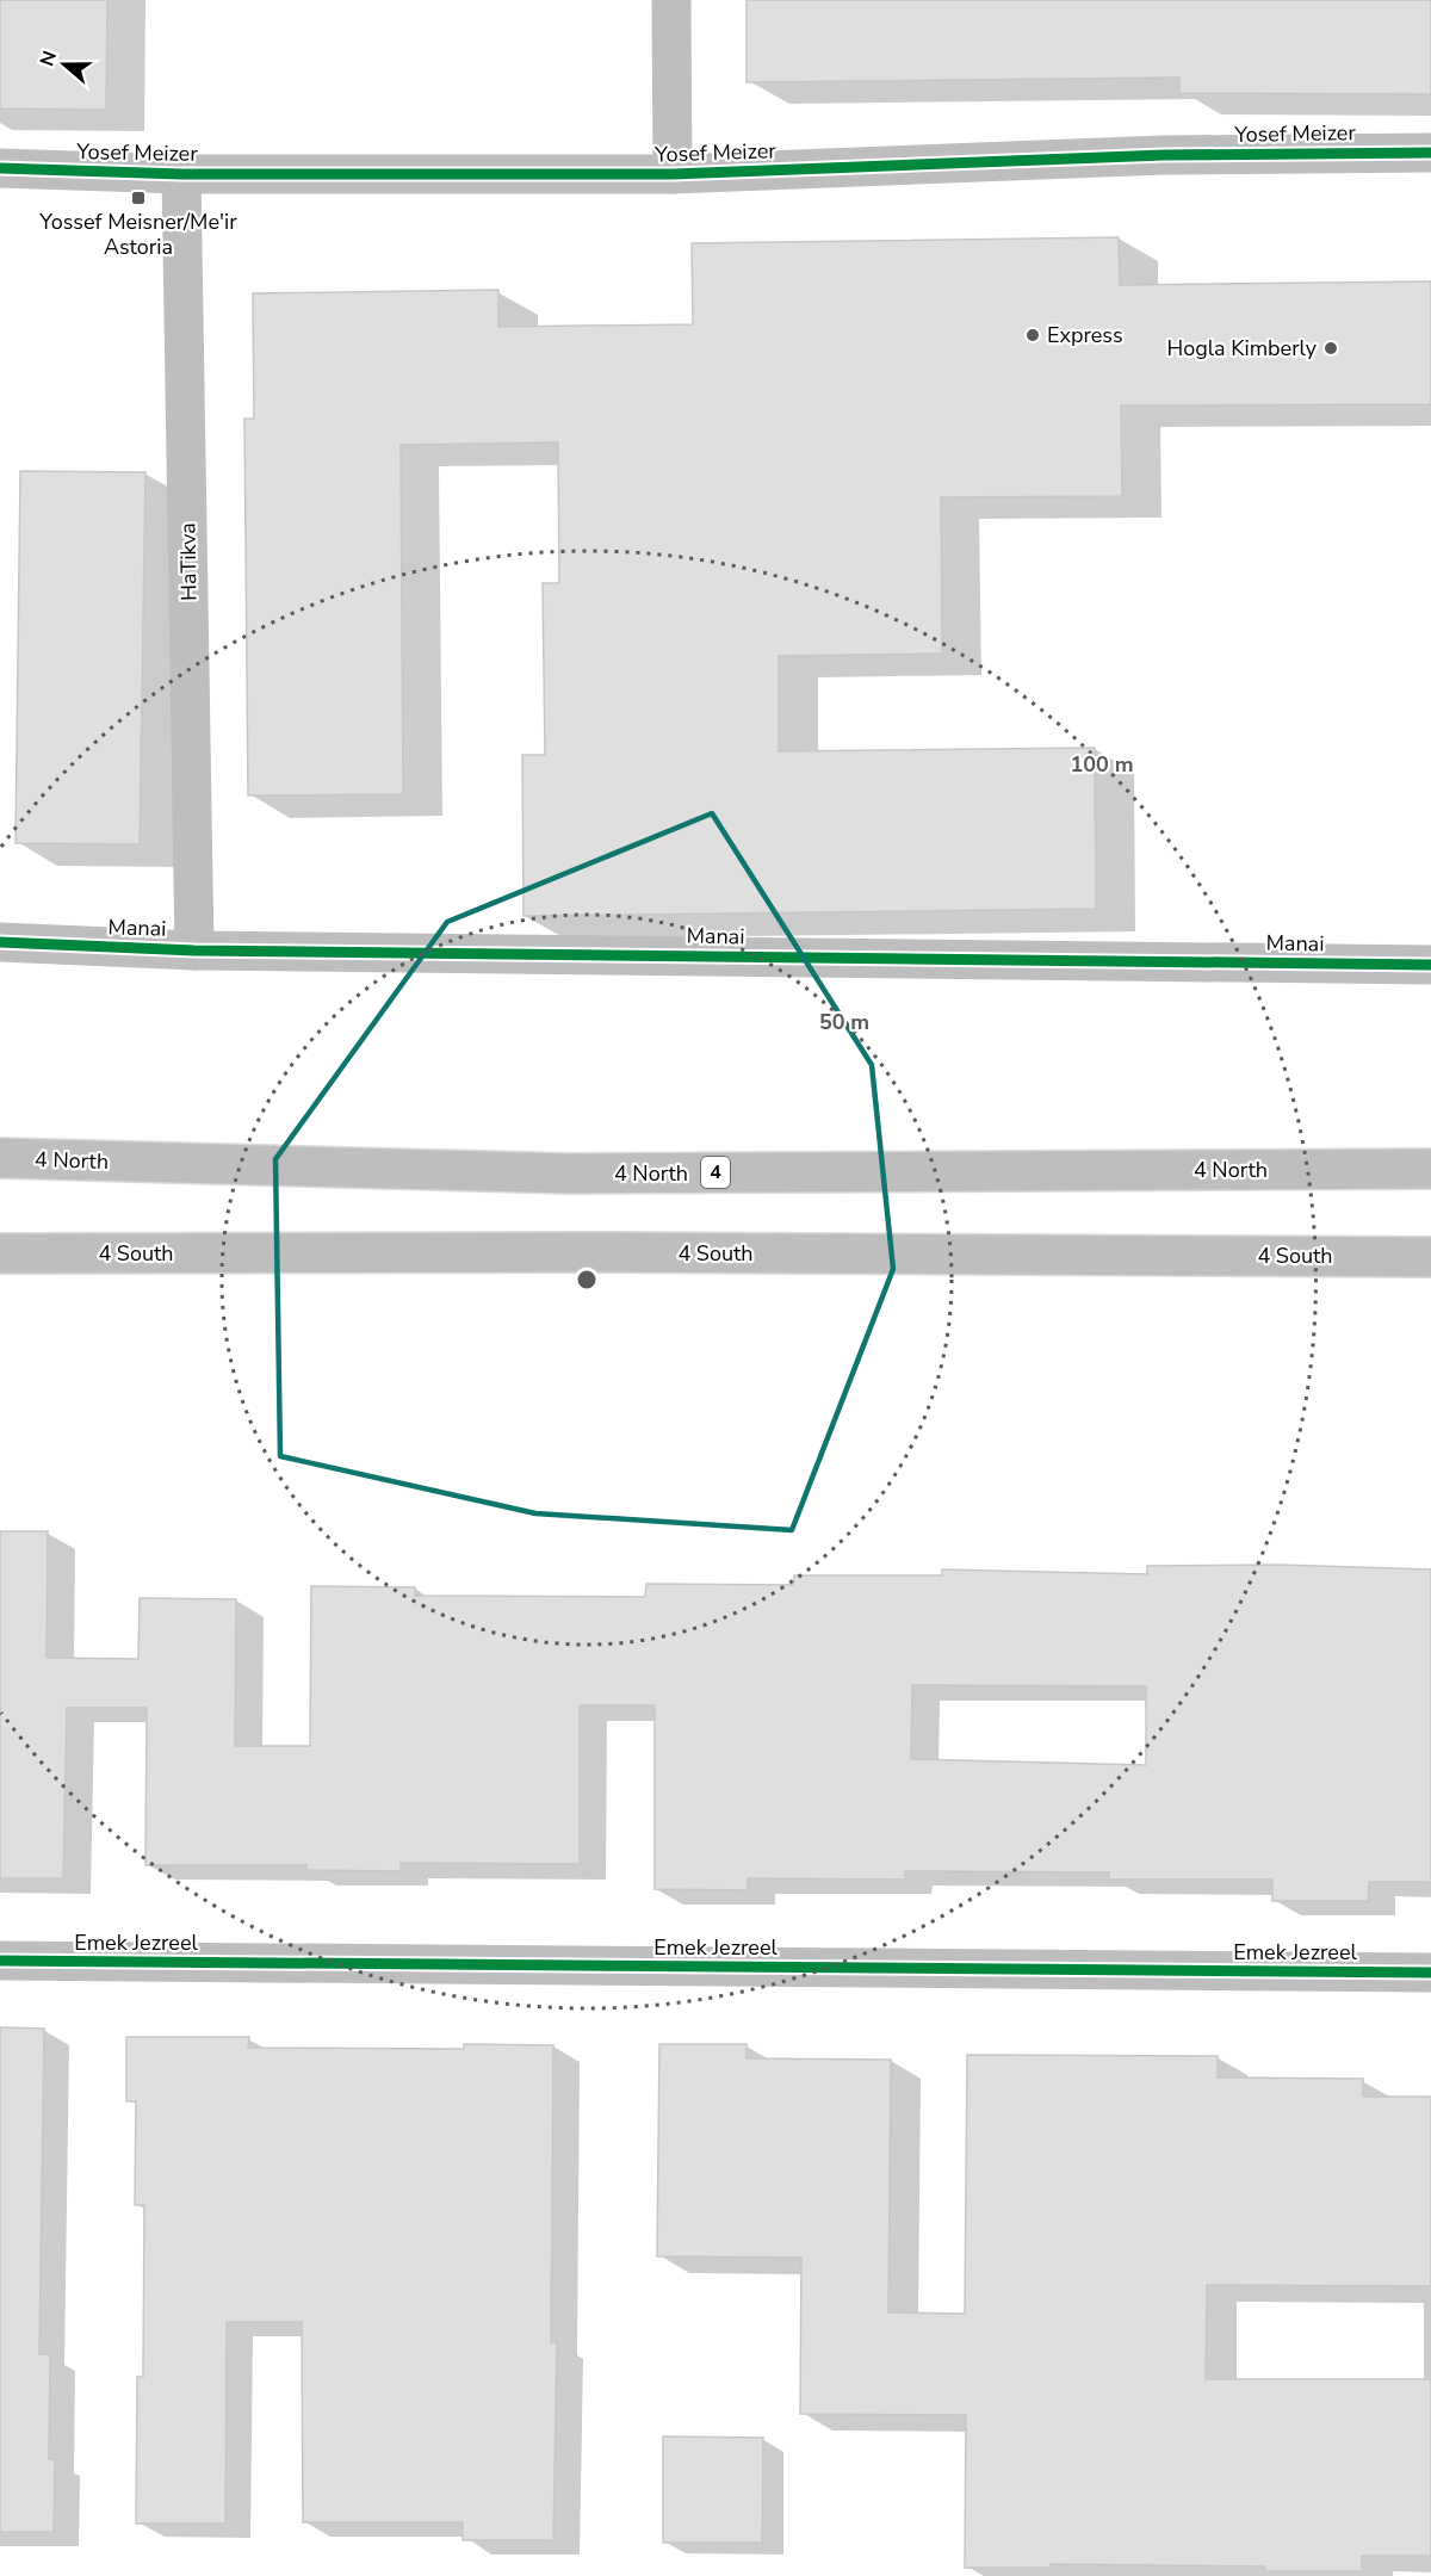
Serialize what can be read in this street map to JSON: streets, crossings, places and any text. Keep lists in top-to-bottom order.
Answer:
{
  "streets": {
    "main road": [
      "Yosef Meizer",
      "HaTikva",
      "Manai",
      "4 North",
      "4",
      "4 South",
      "Emek Jezreel"
    ]
  },
  "crossings": [
    ["Yosef Meizer", "HaTikva"],
    ["HaTikva", "Manai"]
  ],
  "places": {
    "transit": ["Yossef Meisner/Me'ir Astoria"],
    "other": ["Express", "Hogla Kimberly"]
  },
  "north": "left",
  "rings": ["100 m", "50 m"]
}
